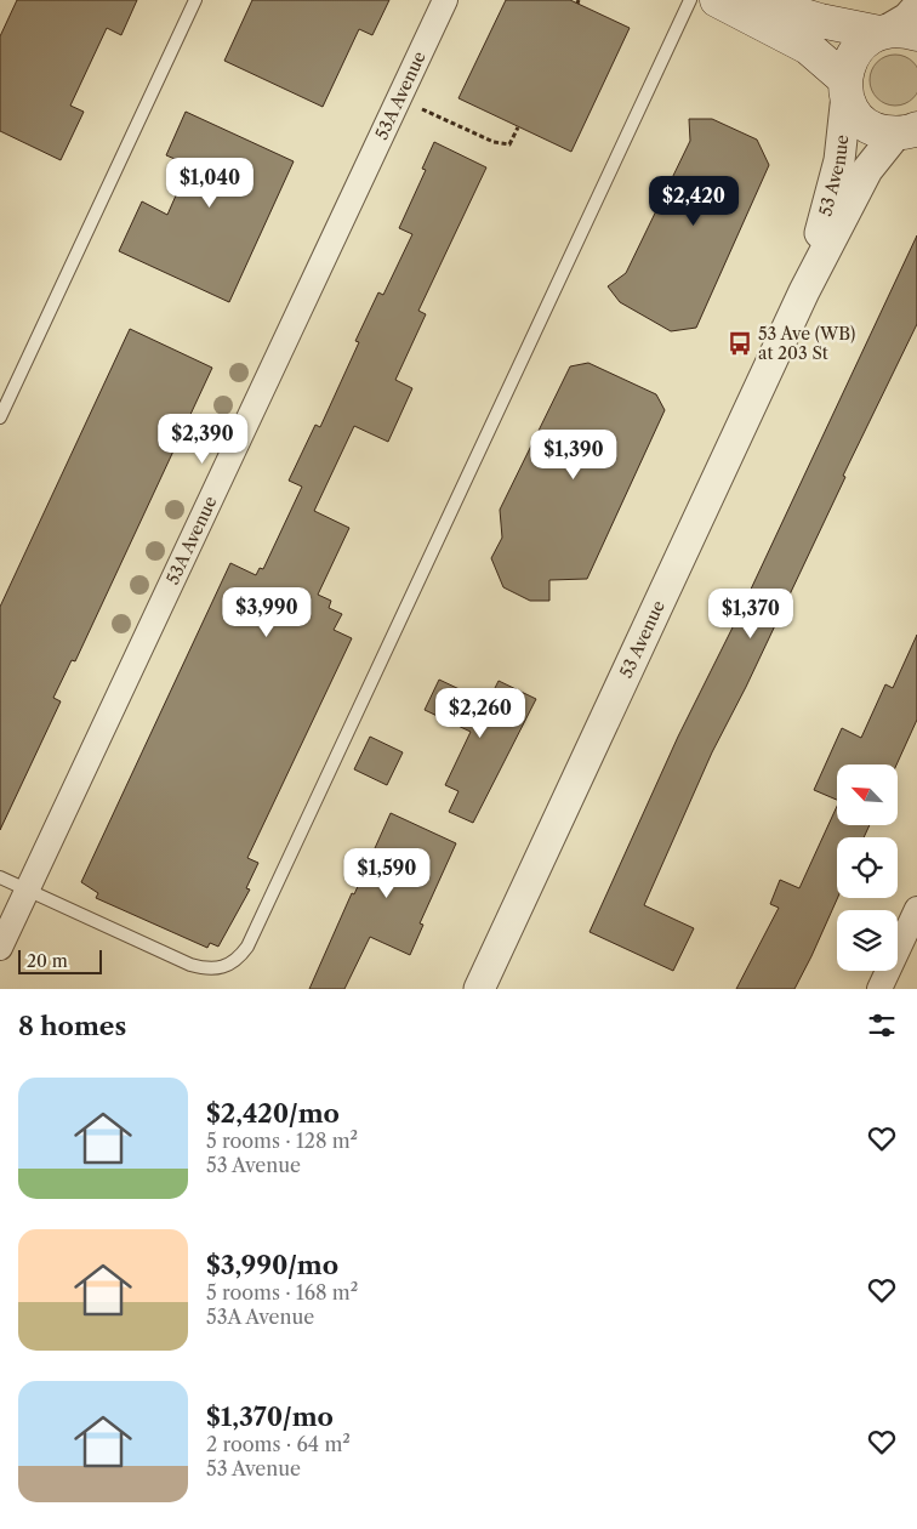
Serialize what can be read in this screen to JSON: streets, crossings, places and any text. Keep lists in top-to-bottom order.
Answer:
{
  "streets": {
    "street": ["53A Avenue", "53 Avenue"]
  },
  "places": {
    "bus stop": ["53 Ave (WB) at 203 St"]
  },
  "scale_bar": "20 m",
  "north": "top left",
  "page": {
    "price": [
      "$1,040",
      "$2,420",
      "$2,390",
      "$1,390",
      "$3,990",
      "$1,370",
      "$2,260",
      "$1,590"
    ],
    "scale": "20 m",
    "heading": "8 homes",
    "list": [
      {
        "name": "$2,420/mo",
        "note": "5 rooms · 128 m² · 53 Avenue"
      },
      {
        "name": "$3,990/mo",
        "note": "5 rooms · 168 m² · 53A Avenue"
      },
      {
        "name": "$1,370/mo",
        "note": "2 rooms · 64 m² · 53 Avenue"
      }
    ]
  }
}
